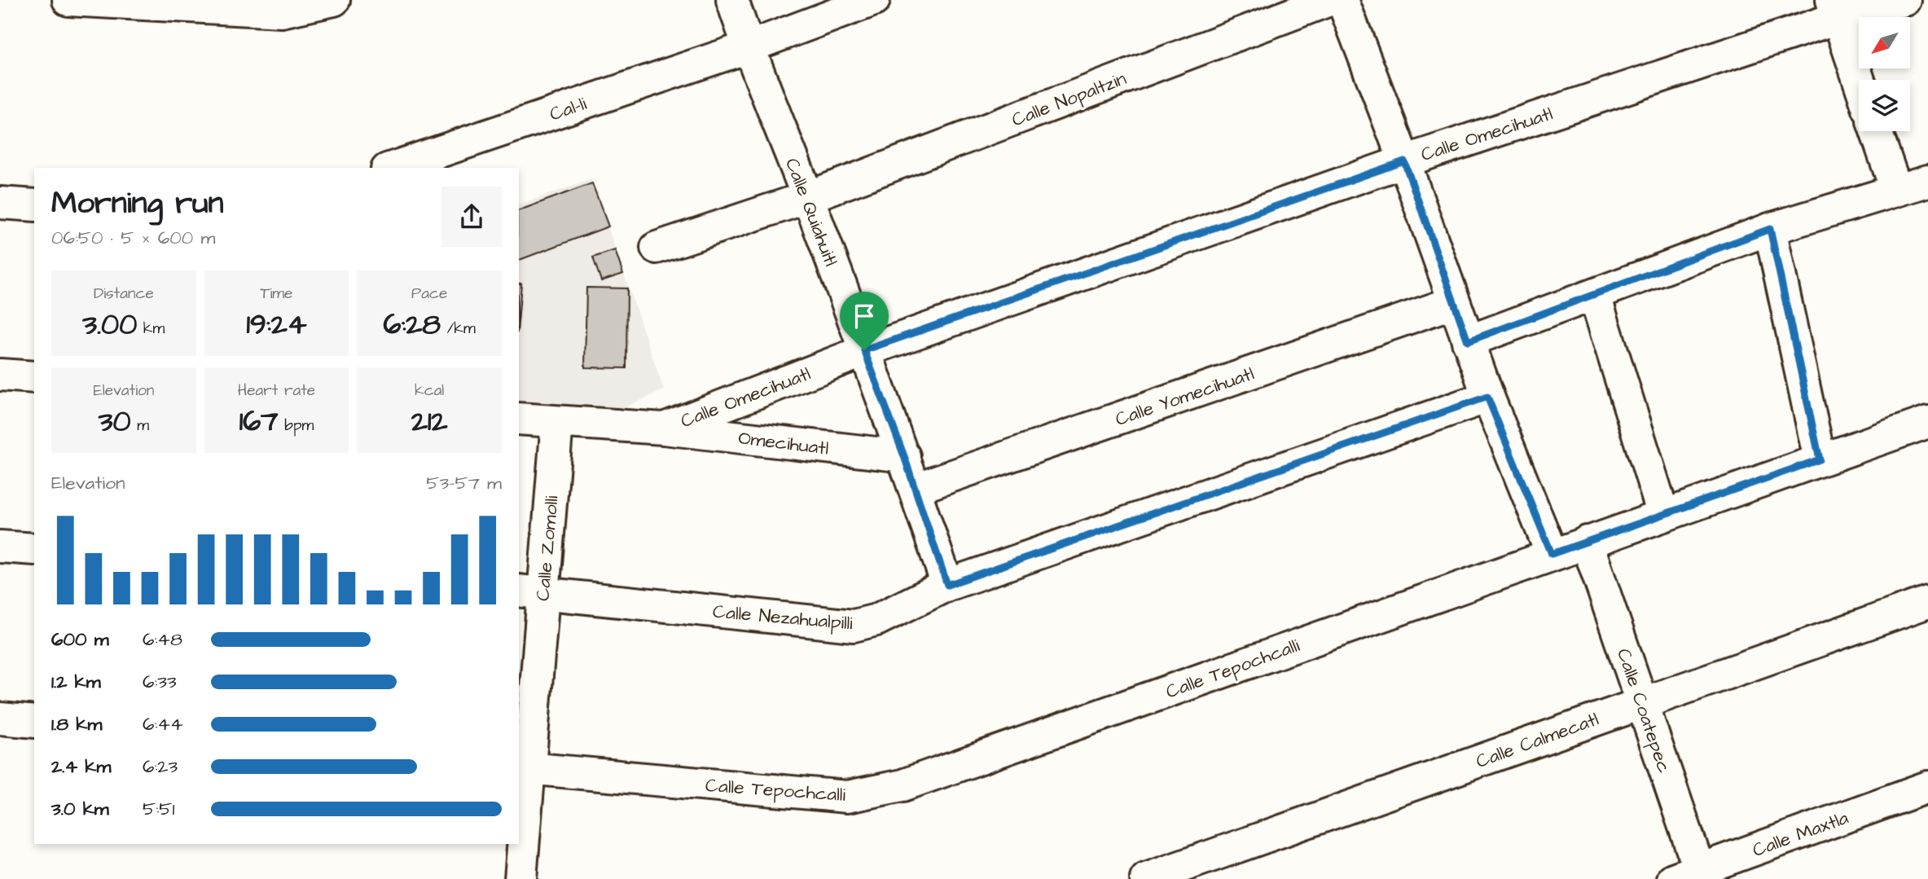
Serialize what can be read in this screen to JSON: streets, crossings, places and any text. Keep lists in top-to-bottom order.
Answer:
{
  "streets": {
    "street": [
      "Calle Nopaltzin",
      "Cal-li",
      "Calle Omecihuatl",
      "Calle Quiahuitl",
      "Calle Yomecihuatl",
      "Omecihuatl",
      "Calle Zomolli",
      "Calle Nezahualpilli",
      "Calle Tepochcalli",
      "Calle Coatepec",
      "Calle Calmecatl",
      "Calle Maxtla"
    ]
  },
  "crossings": [
    ["Calle Nopaltzin", "Calle Quiahuitl"],
    ["Cal-li", "Calle Quiahuitl"],
    ["Calle Omecihuatl", "Calle Quiahuitl"],
    ["Calle Omecihuatl", "Omecihuatl"],
    ["Calle Omecihuatl", "Calle Zomolli"],
    ["Calle Quiahuitl", "Calle Yomecihuatl"],
    ["Calle Quiahuitl", "Omecihuatl"],
    ["Calle Quiahuitl", "Calle Nezahualpilli"],
    ["Calle Zomolli", "Calle Nezahualpilli"],
    ["Calle Zomolli", "Calle Tepochcalli"],
    ["Calle Tepochcalli", "Calle Coatepec"],
    ["Calle Coatepec", "Calle Calmecatl"],
    ["Calle Coatepec", "Calle Maxtla"]
  ],
  "north": "bottom left",
  "page": {
    "heading": ["Morning run", "06:50 · 5 × 600 m"],
    "stats": [
      ["Distance", "3.00 km"],
      ["Time", "19:24"],
      ["Pace", "6:28 /km"],
      ["Elevation", "30 m"],
      ["Heart rate", "167 bpm"],
      ["kcal", "212"]
    ],
    "chart": ["Elevation", "53–57 m"],
    "list": [
      {
        "name": "600 m",
        "note": "6:48"
      },
      {
        "name": "1.2 km",
        "note": "6:33"
      },
      {
        "name": "1.8 km",
        "note": "6:44"
      },
      {
        "name": "2.4 km",
        "note": "6:23"
      },
      {
        "name": "3.0 km",
        "note": "5:51"
      }
    ]
  }
}
